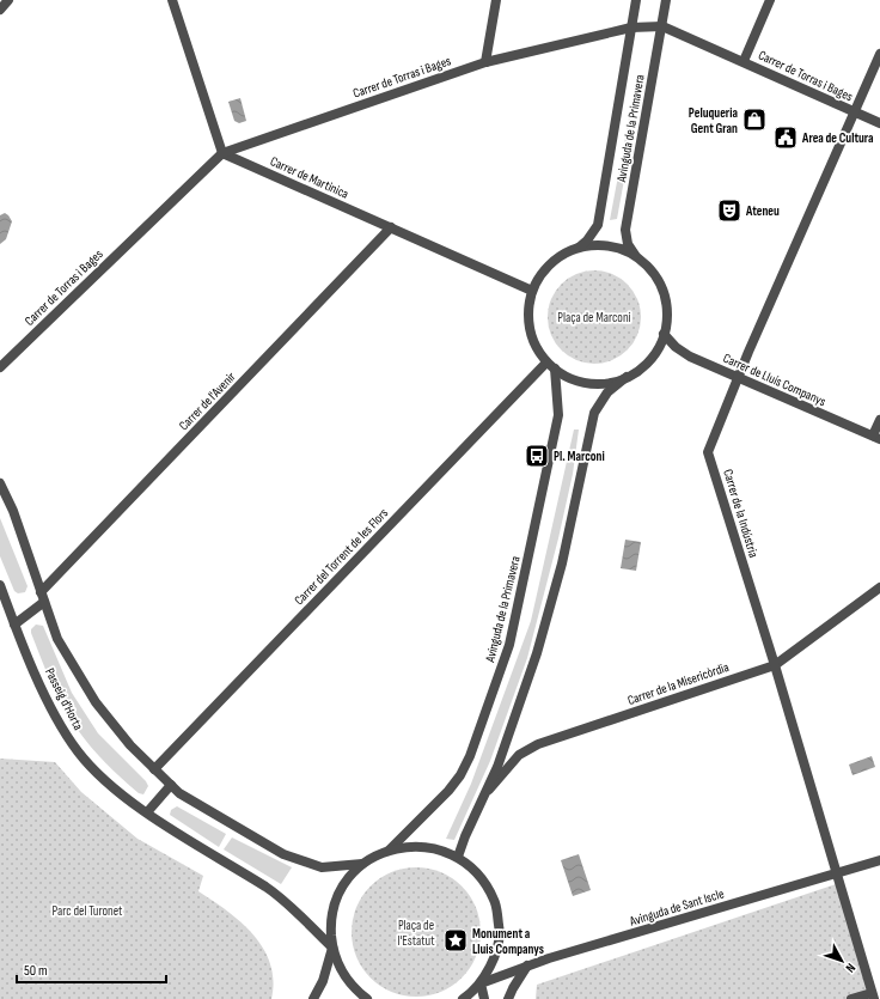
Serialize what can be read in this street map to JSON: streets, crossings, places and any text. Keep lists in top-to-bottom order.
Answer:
{
  "streets": {
    "street": [
      "Carrer de Torras i Bages",
      "Avinguda de la Primavera",
      "Carrer de Martinica",
      "Carrer de Lluís Companys",
      "Carrer de l'Avenir",
      "Carrer de la Indústria",
      "Carrer del Torrent de les Flors",
      "Carrer de la Misericòrdia",
      "Passeig d'Horta",
      "Avinguda de Sant Iscle"
    ]
  },
  "crossings": [
    ["Carrer de Torras i Bages", "Avinguda de la Primavera"],
    ["Carrer de Torras i Bages", "Carrer de Martinica"],
    ["Carrer de Torras i Bages", "Carrer de la Indústria"],
    ["Avinguda de la Primavera", "Carrer de Martinica"],
    ["Avinguda de la Primavera", "Carrer de Lluís Companys"],
    ["Avinguda de la Primavera", "Carrer del Torrent de les Flors"],
    ["Carrer de Martinica", "Carrer de Lluís Companys"],
    ["Carrer de Martinica", "Carrer de l'Avenir"],
    ["Carrer de Martinica", "Carrer del Torrent de les Flors"],
    ["Carrer de Lluís Companys", "Carrer de la Indústria"],
    ["Carrer de Lluís Companys", "Carrer del Torrent de les Flors"],
    ["Carrer de l'Avenir", "Passeig d'Horta"],
    ["Carrer de la Indústria", "Carrer de la Misericòrdia"],
    ["Carrer de la Indústria", "Avinguda de Sant Iscle"],
    ["Carrer del Torrent de les Flors", "Passeig d'Horta"]
  ],
  "parks": ["Plaça de Marconi", "Parc del Turonet", "Plaça de l'Estatut"],
  "places": {
    "shop": ["Peluqueria Gent Gran"],
    "public building": ["Area de Cultura"],
    "theatre": ["Ateneu"],
    "bus stop": ["Pl. Marconi"],
    "place": ["Monument a Lluis Companys"]
  },
  "scale_bar": "50 m",
  "north": "bottom right"
}
